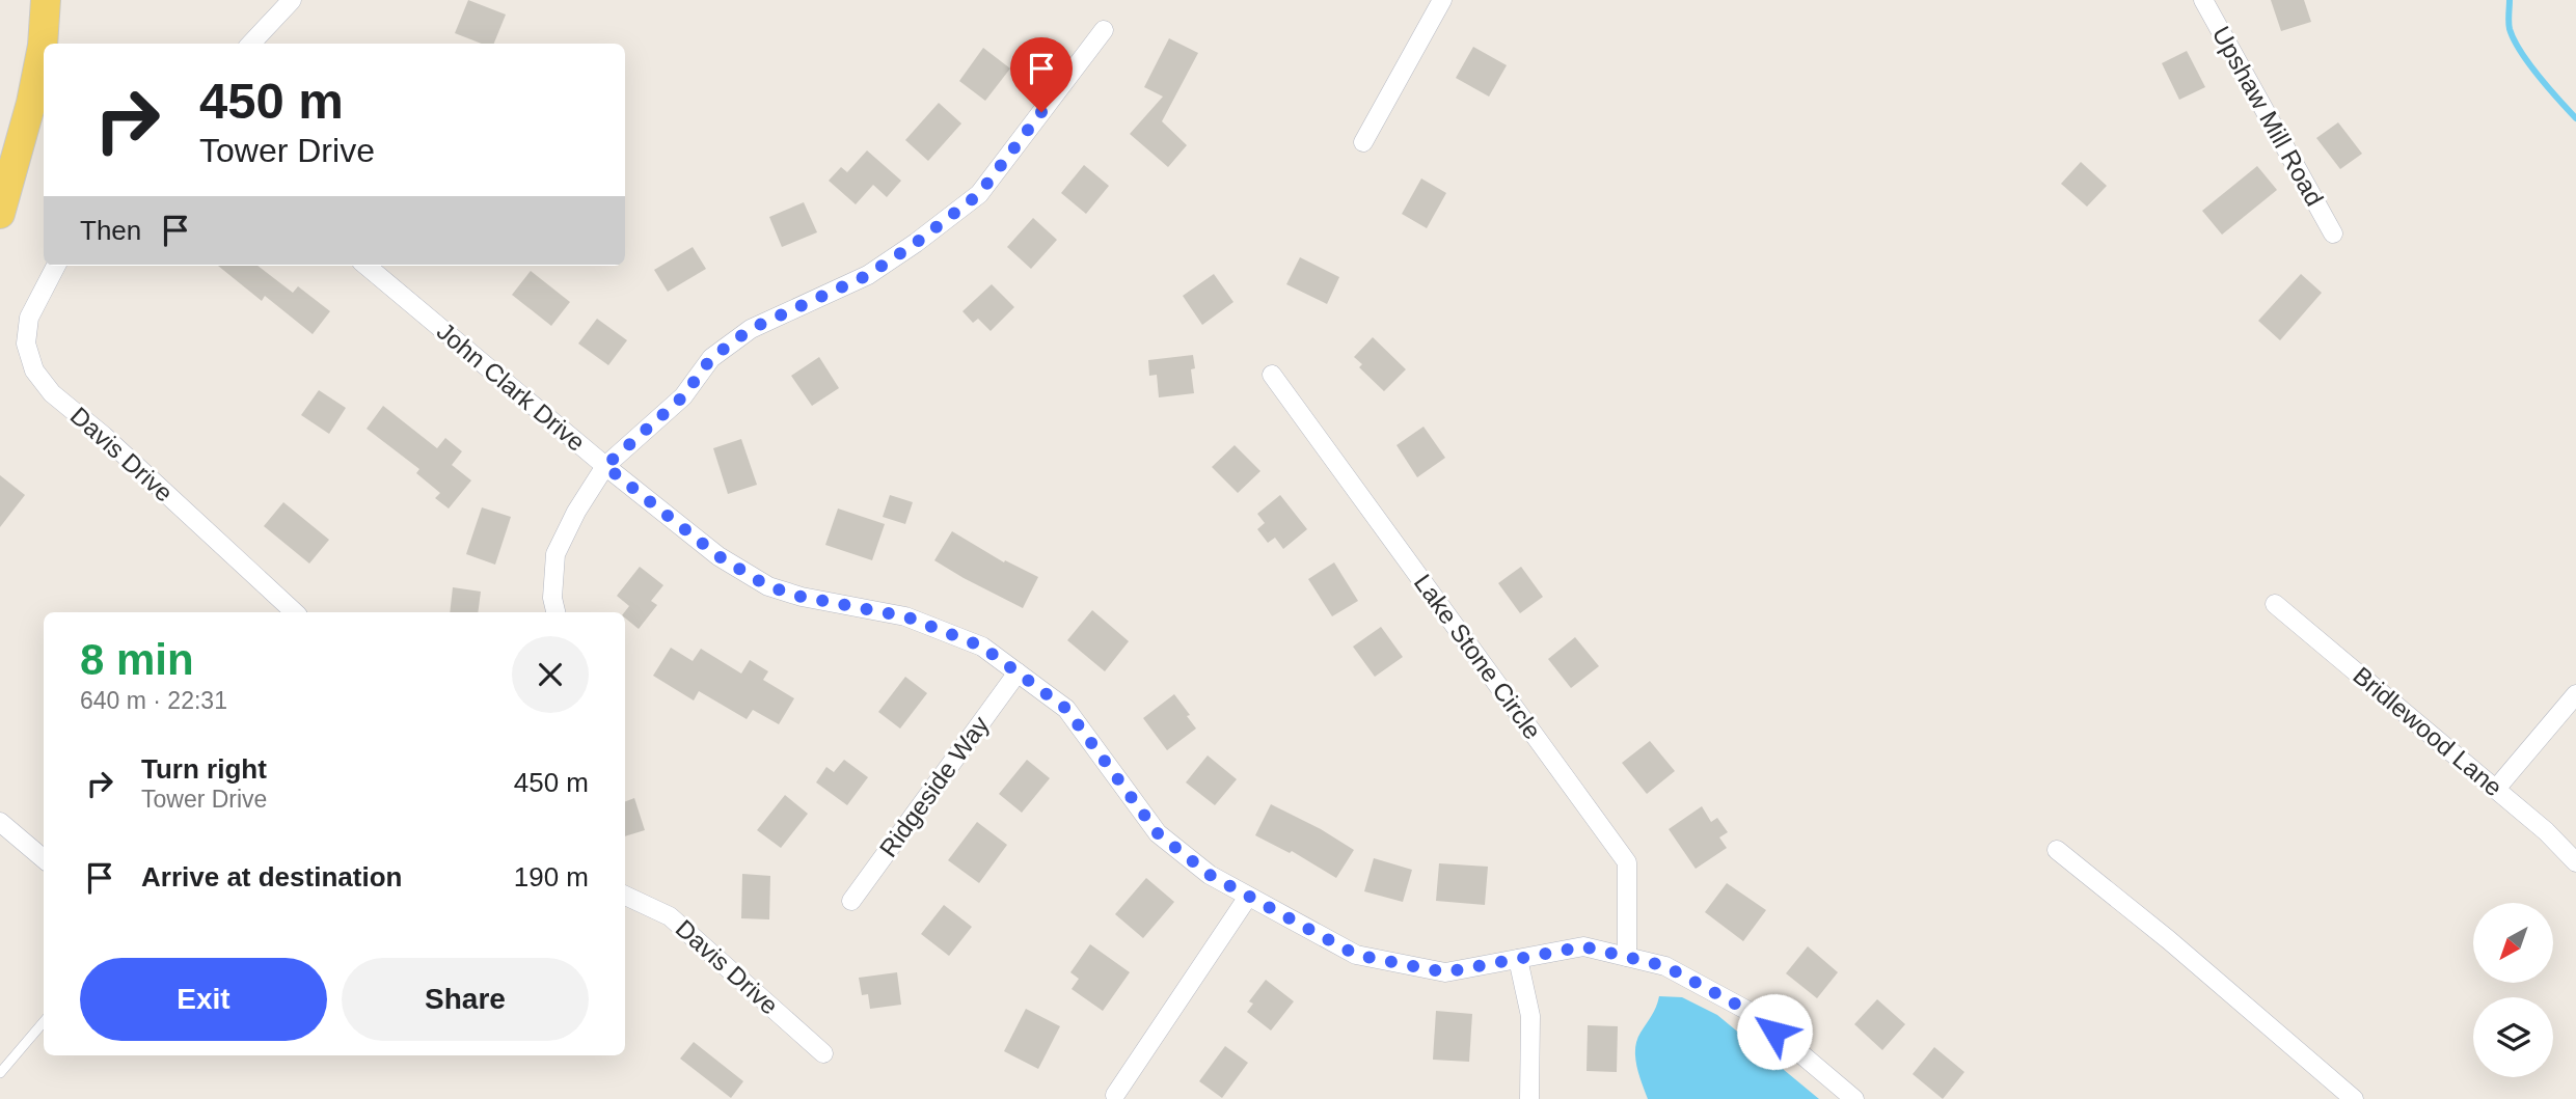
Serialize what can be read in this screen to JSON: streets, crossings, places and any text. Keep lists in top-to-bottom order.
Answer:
{
  "streets": {
    "street": [
      "Upshaw Mill Road",
      "John Clark Drive",
      "Davis Drive",
      "Lake Stone Circle",
      "Bridlewood Lane",
      "Ridgeside Way"
    ]
  },
  "crossings": [
    ["John Clark Drive", "Lake Stone Circle"],
    ["John Clark Drive", "Ridgeside Way"]
  ],
  "north": "bottom left",
  "page": {
    "turn": ["450 m", "Tower Drive"],
    "then": "Then",
    "heading": ["8 min", "640 m · 22:31"],
    "list": [
      {
        "name": "Turn right",
        "note": "Tower Drive",
        "value": "450 m"
      },
      {
        "name": "Arrive at destination",
        "value": "190 m"
      }
    ],
    "buttons": ["Exit", "Share"]
  }
}
